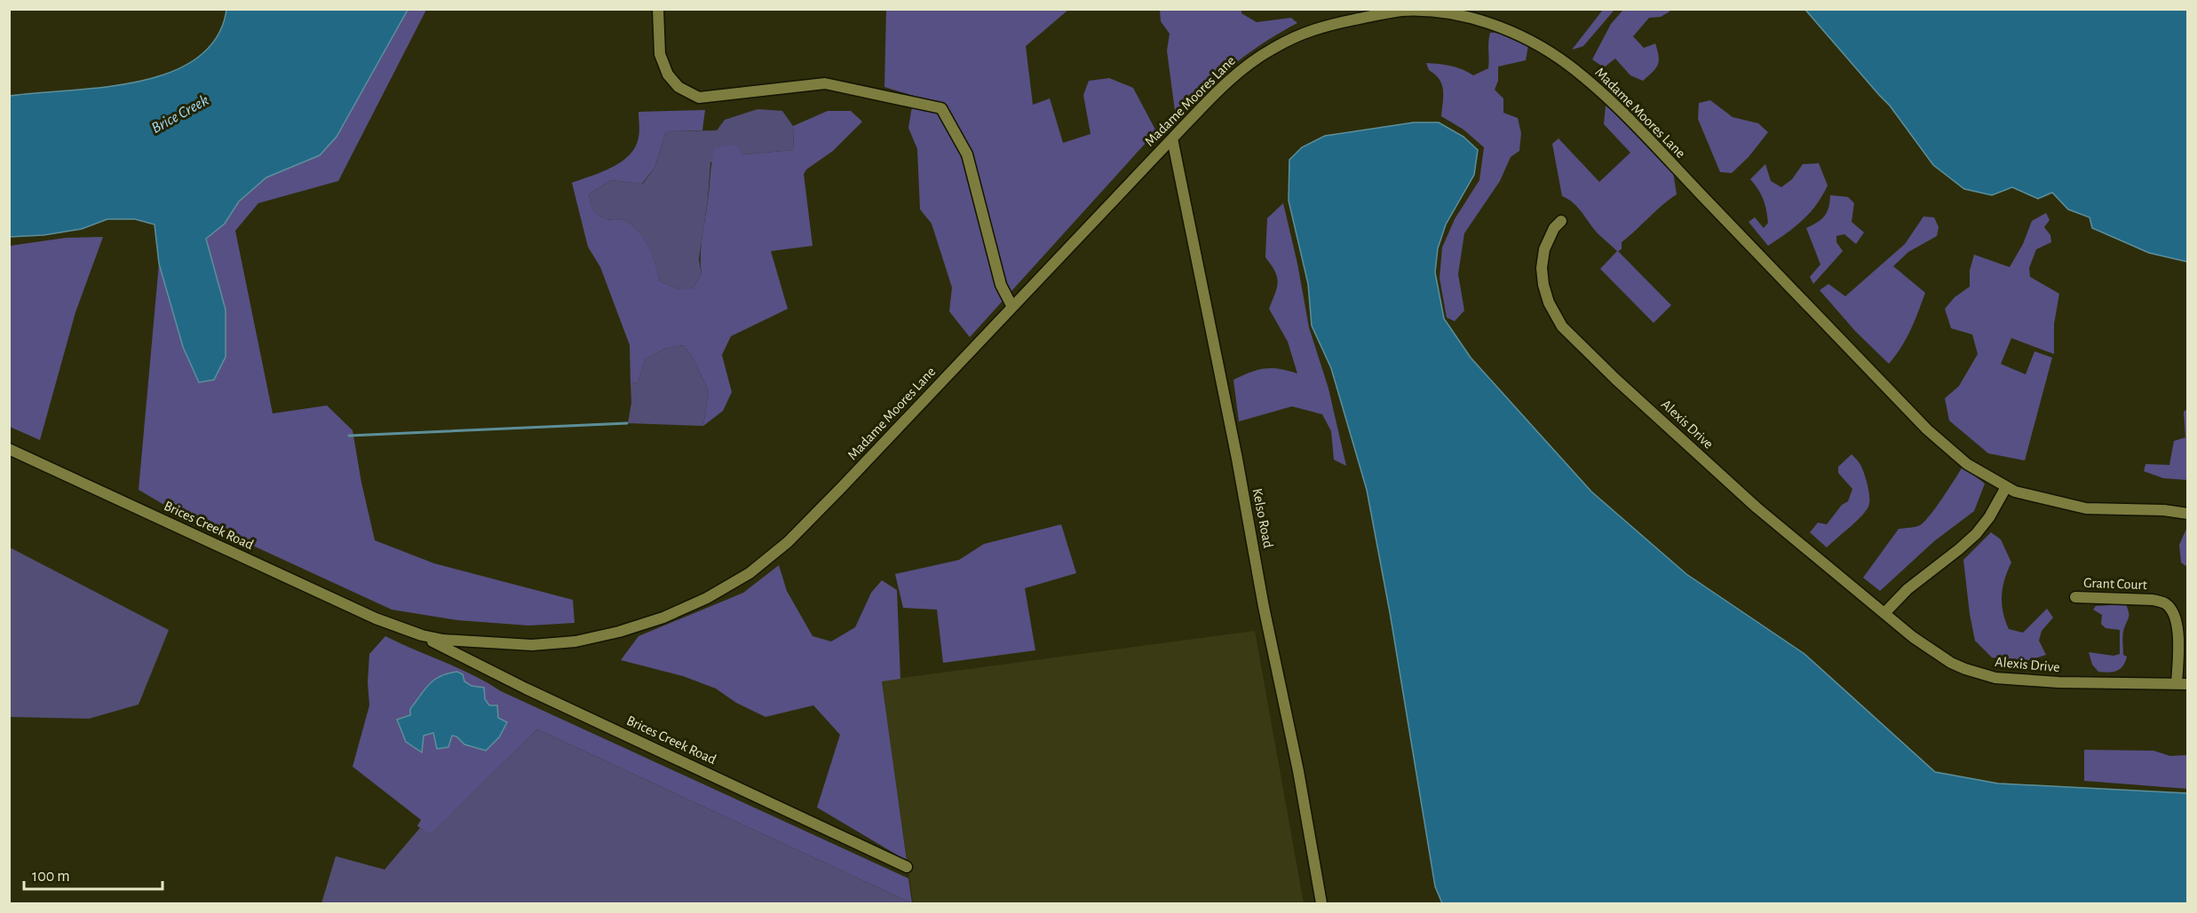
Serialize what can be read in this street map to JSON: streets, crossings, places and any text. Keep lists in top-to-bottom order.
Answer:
{
  "streets": {
    "street": [
      "Madame Moores Lane",
      "Alexis Drive",
      "Kelso Road",
      "Brices Creek Road",
      "Grant Court"
    ]
  },
  "crossings": [
    ["Madame Moores Lane", "Kelso Road"],
    ["Madame Moores Lane", "Brices Creek Road"],
    ["Alexis Drive", "Grant Court"]
  ],
  "water": ["Brice Creek"],
  "scale_bar": "100 m"
}
